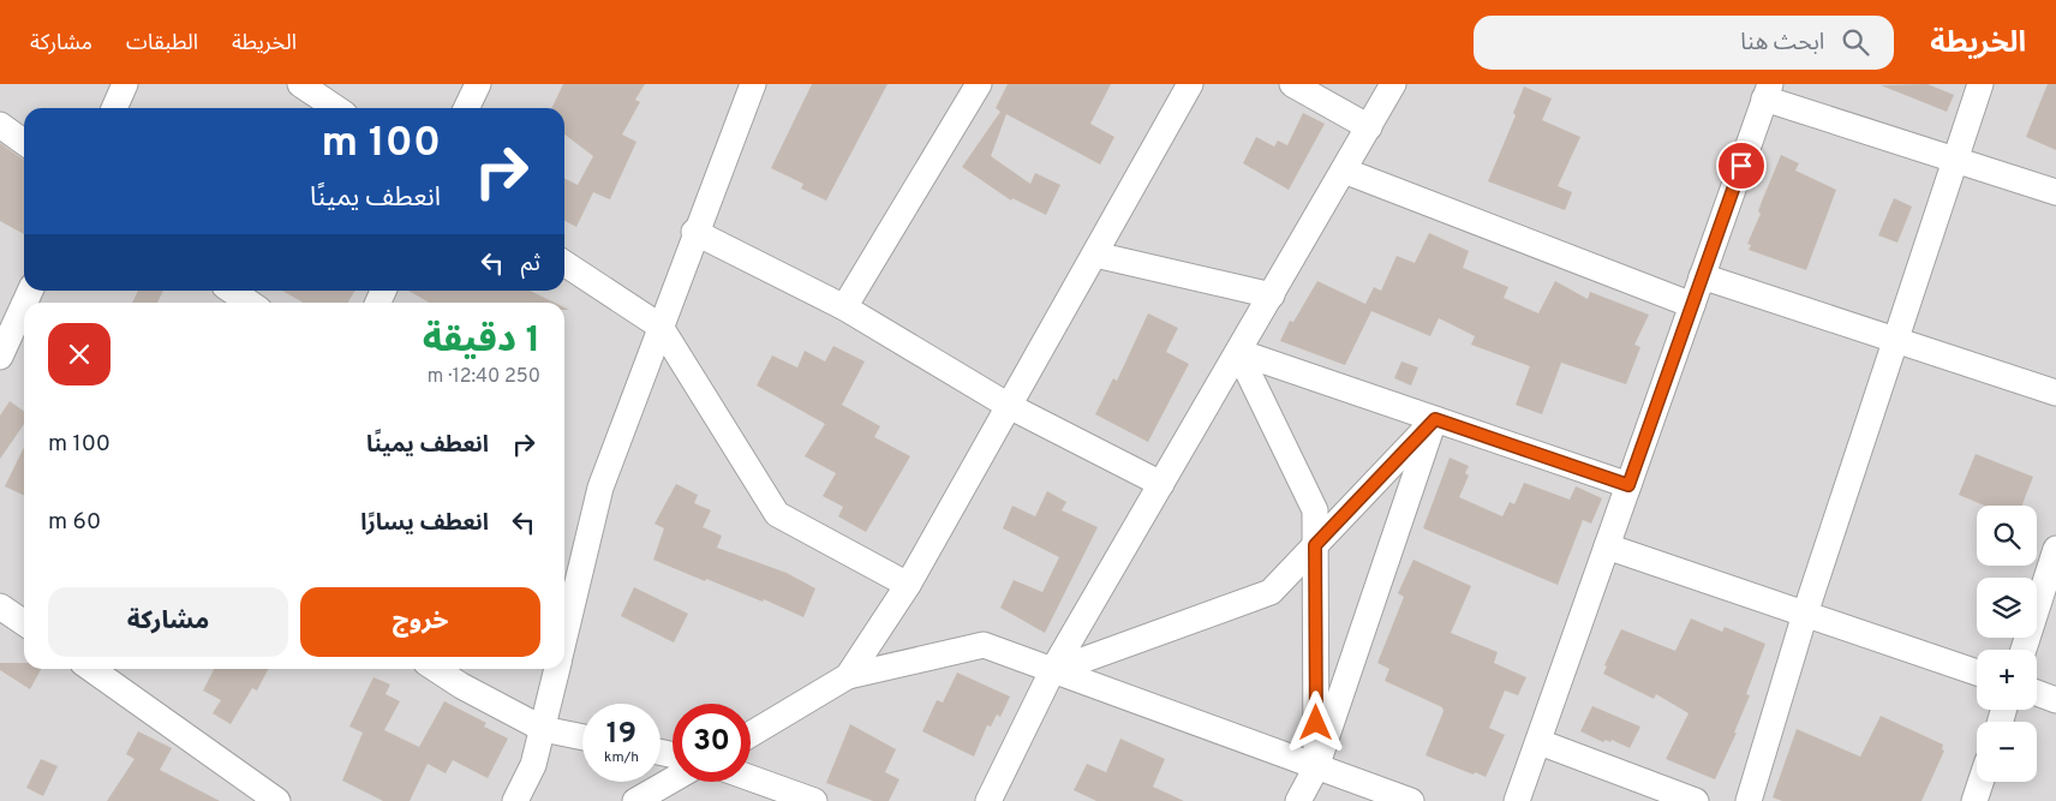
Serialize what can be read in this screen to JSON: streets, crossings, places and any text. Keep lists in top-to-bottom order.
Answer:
{
  "page": {
    "header": "الخريطة",
    "search": "ابحث هنا",
    "nav": ["الخريطة", "الطبقات", "مشاركة"],
    "turn": ["100 m", "انعطف يمينًا"],
    "then": "ثم",
    "heading": ["1 دقيقة", "250 m · 12:40"],
    "list": [
      {
        "name": "انعطف يمينًا",
        "value": "100 m"
      },
      {
        "name": "انعطف يسارًا",
        "value": "60 m"
      }
    ],
    "map_buttons": ["+", "−"],
    "buttons": ["خروج", "مشاركة"],
    "speed": "19 km/h",
    "limit": "30"
  }
}
